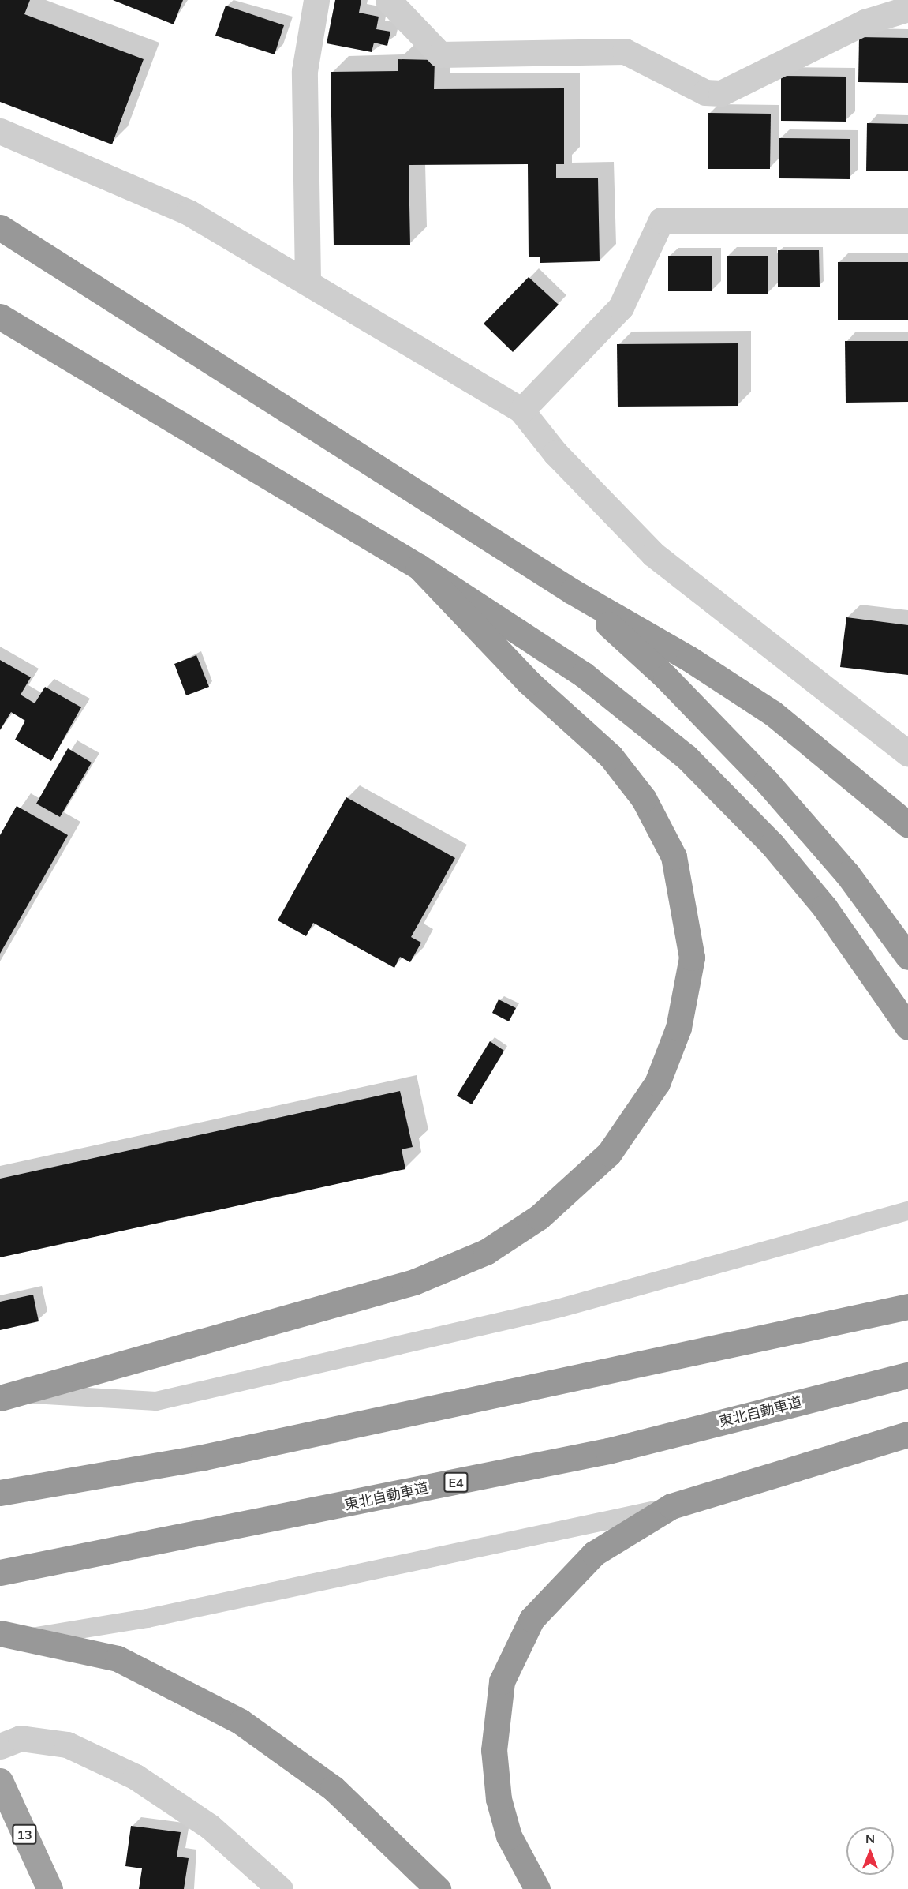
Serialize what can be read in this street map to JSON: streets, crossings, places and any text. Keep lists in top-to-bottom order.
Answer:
{
  "streets": {
    "highway": ["東北自動車道", "E4", "13"]
  },
  "north": "top"
}
